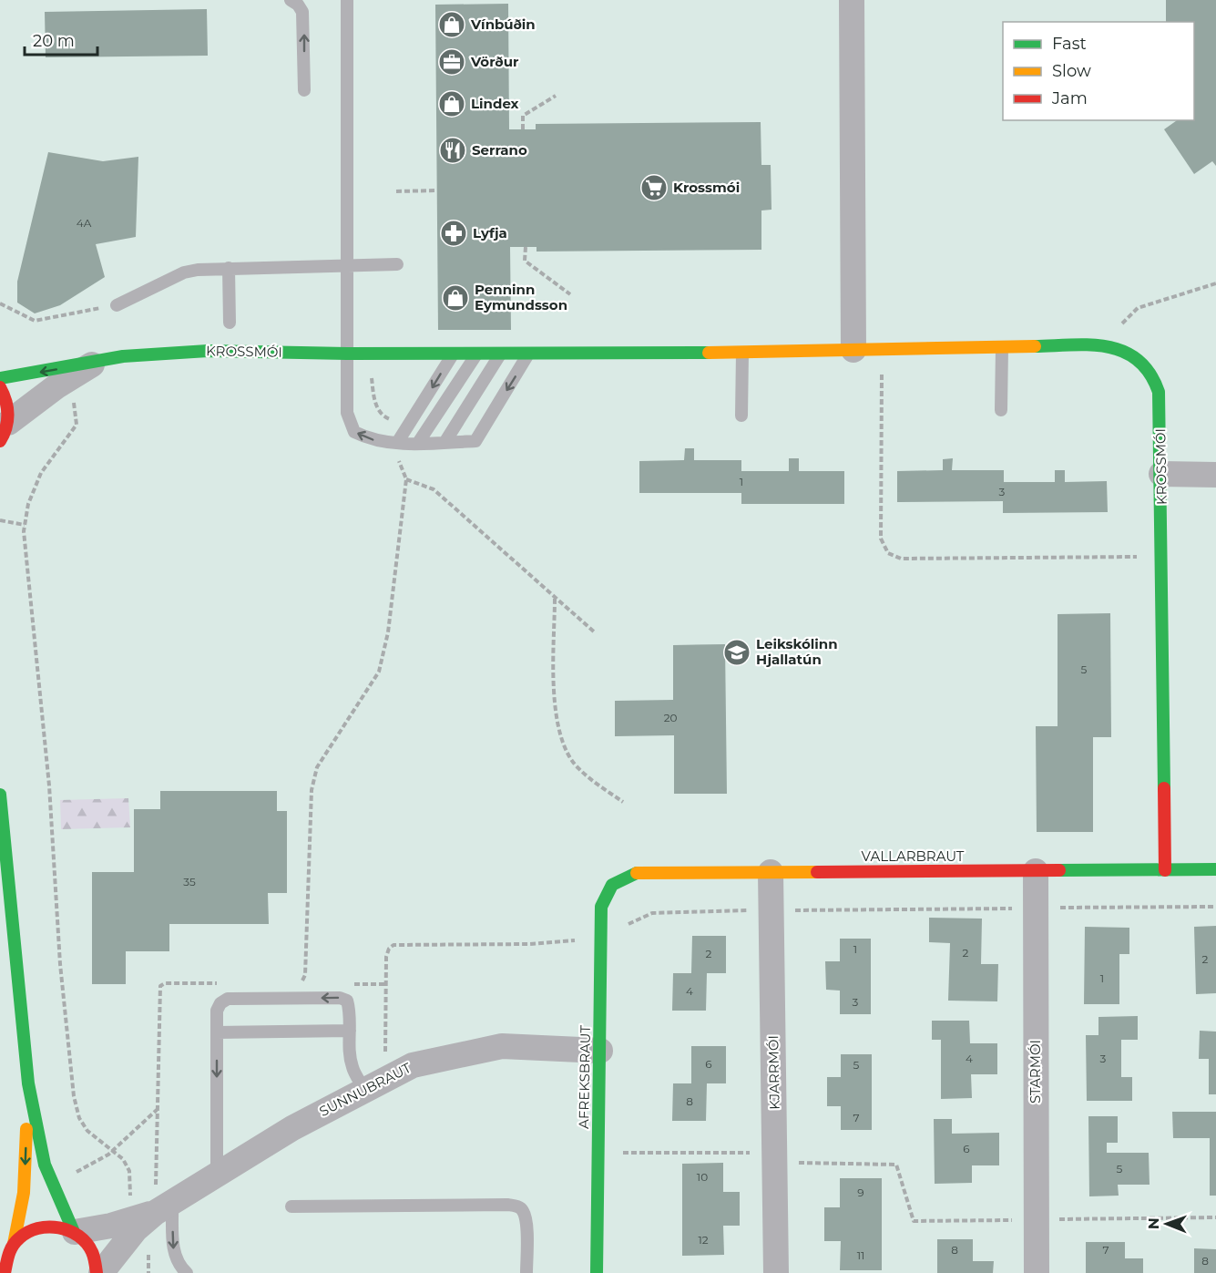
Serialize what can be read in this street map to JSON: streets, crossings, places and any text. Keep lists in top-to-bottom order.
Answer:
{
  "streets": {
    "street": [
      "KROSSMÓI",
      "VALLARBRAUT",
      "STARMÓI",
      "KJARRMÓI",
      "AFREKSBRAUT",
      "SUNNUBRAUT"
    ]
  },
  "crossings": [
    ["KROSSMÓI", "VALLARBRAUT"],
    ["VALLARBRAUT", "STARMÓI"],
    ["VALLARBRAUT", "KJARRMÓI"],
    ["VALLARBRAUT", "AFREKSBRAUT"],
    ["AFREKSBRAUT", "SUNNUBRAUT"]
  ],
  "places": {
    "shop": ["Vínbúðin", "Lindex", "Penninn Eymundsson"],
    "office": ["Vörður"],
    "restaurant": ["Serrano"],
    "supermarket": ["Krossmói"],
    "pharmacy": ["Lyfja"],
    "school or university": ["Leikskólinn Hjallatún"]
  },
  "house_numbers": [
    "4A",
    "1",
    "3",
    "5",
    "20",
    "35",
    "1",
    "2",
    "2",
    "2",
    "1",
    "4",
    "3",
    "4",
    "3",
    "6",
    "5",
    "8",
    "7",
    "6",
    "5",
    "10",
    "9",
    "12",
    "8",
    "7",
    "11",
    "8"
  ],
  "legend": ["Fast", "Slow", "Jam"],
  "scale_bar": "20 m",
  "north": "left"
}
